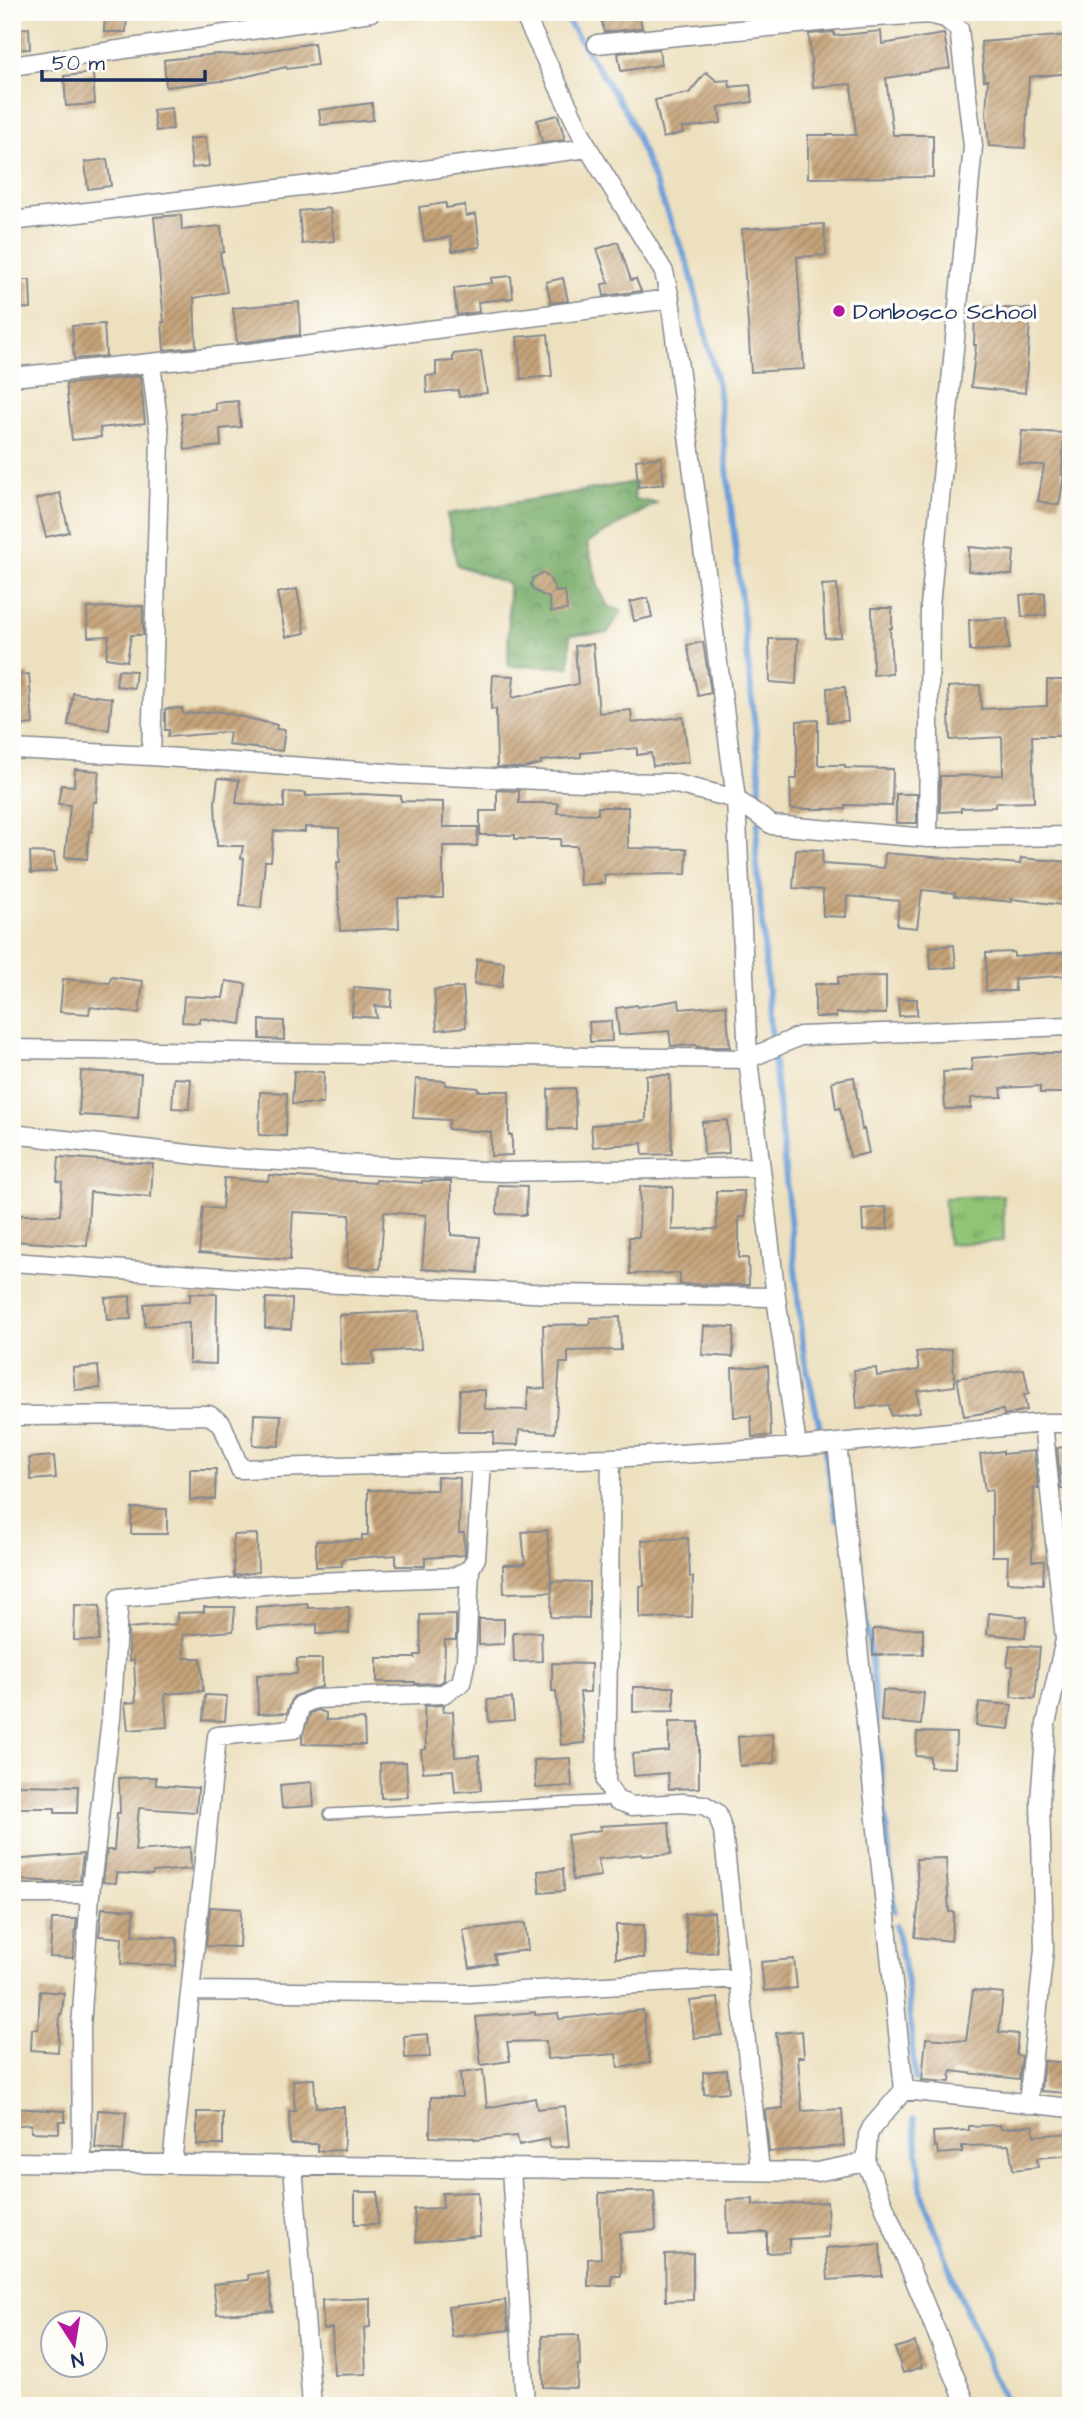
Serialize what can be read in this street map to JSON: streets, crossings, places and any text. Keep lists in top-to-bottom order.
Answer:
{
  "places": ["Donbosco School"],
  "scale_bar": "50 m",
  "north": "bottom"
}
